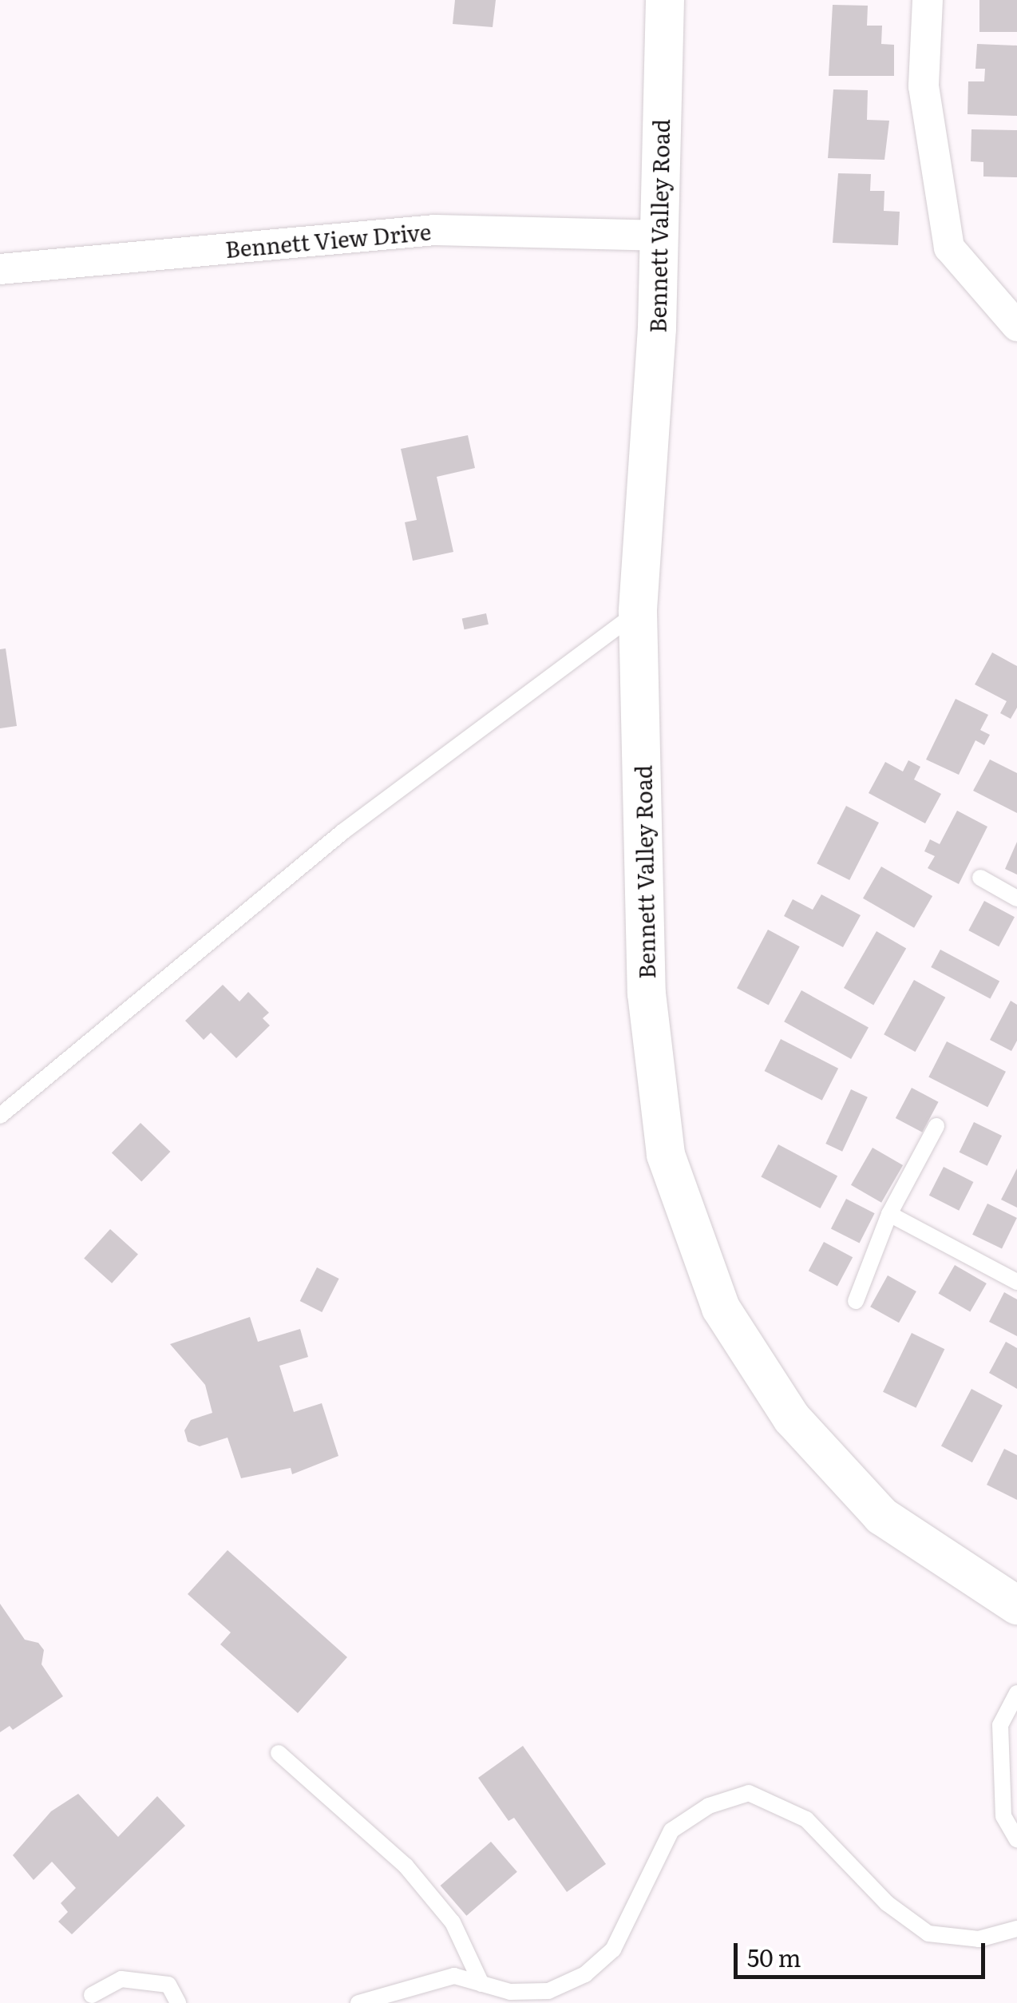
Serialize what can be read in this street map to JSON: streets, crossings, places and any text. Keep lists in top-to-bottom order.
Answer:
{
  "streets": {
    "street": ["Bennett Valley Road", "Bennett View Drive"]
  },
  "crossings": [
    ["Bennett Valley Road", "Bennett View Drive"]
  ],
  "scale_bar": "50 m"
}
